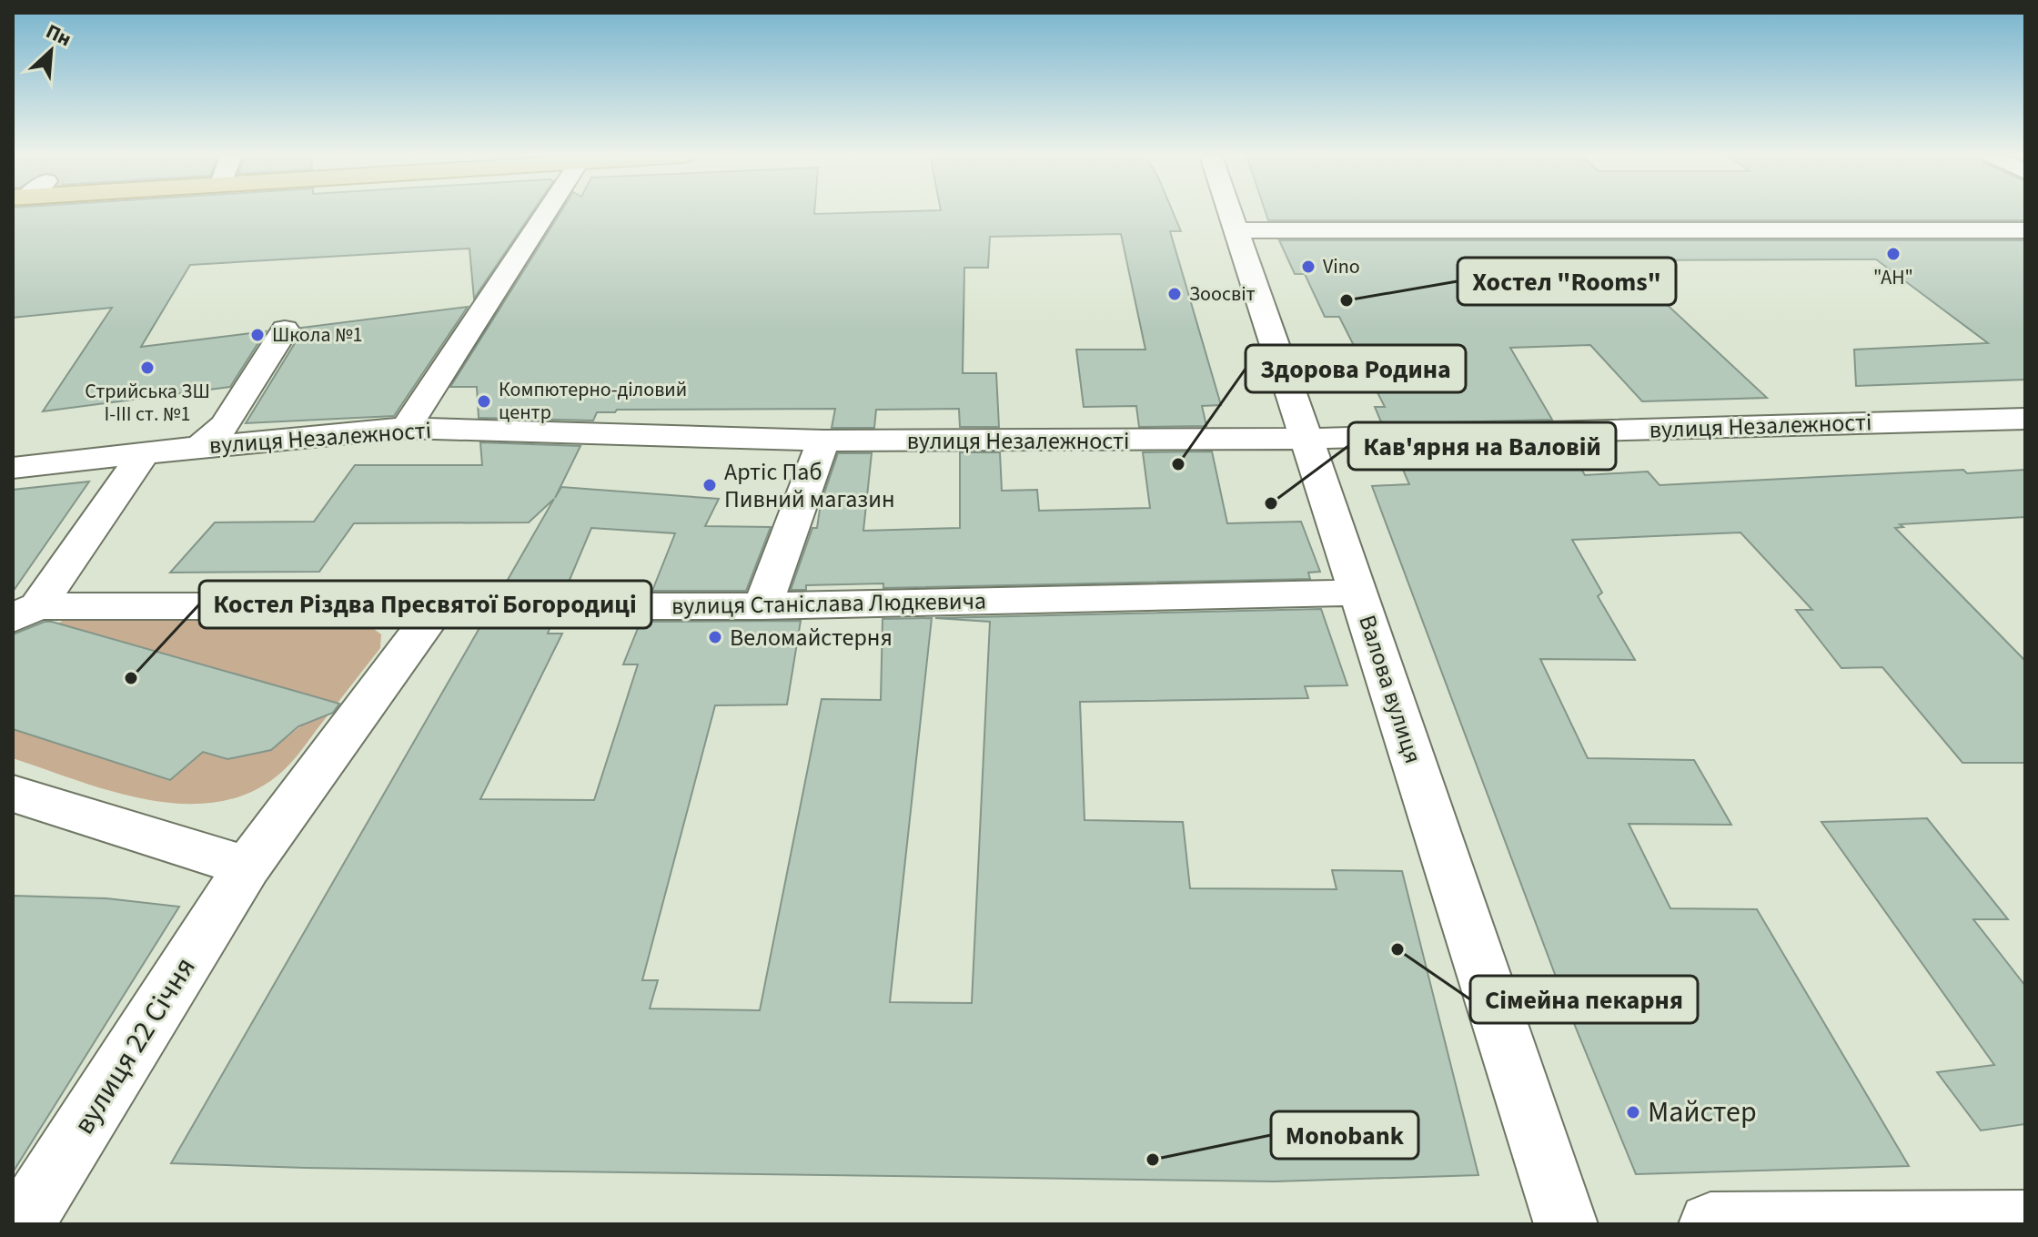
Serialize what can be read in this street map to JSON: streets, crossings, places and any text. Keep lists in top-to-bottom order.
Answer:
{
  "streets": {
    "street": [
      "вулиця Незалежності",
      "вулиця Станіслава Людкевича",
      "Валова вулиця",
      "вулиця 22 Січня"
    ]
  },
  "crossings": [
    ["вулиця Незалежності", "Валова вулиця"],
    ["вулиця Станіслава Людкевича", "Валова вулиця"],
    ["вулиця Станіслава Людкевича", "вулиця 22 Січня"]
  ],
  "places": [
    "\"АН\"",
    "Vino",
    "Зоосвіт",
    "Хостел \"Rooms\"",
    "Школа №1",
    "Стрийська ЗШ І-ІІІ ст. №1",
    "Компютерно-діловий центр",
    "Здорова Родина",
    "Артіс Паб Пивний магазин",
    "Кав'ярня на Валовій",
    "Веломайстерня",
    "Костел Різдва Пресвятої Богородиці",
    "Сімейна пекарня",
    "Майстер",
    "Monobank"
  ],
  "north": "top right"
}
